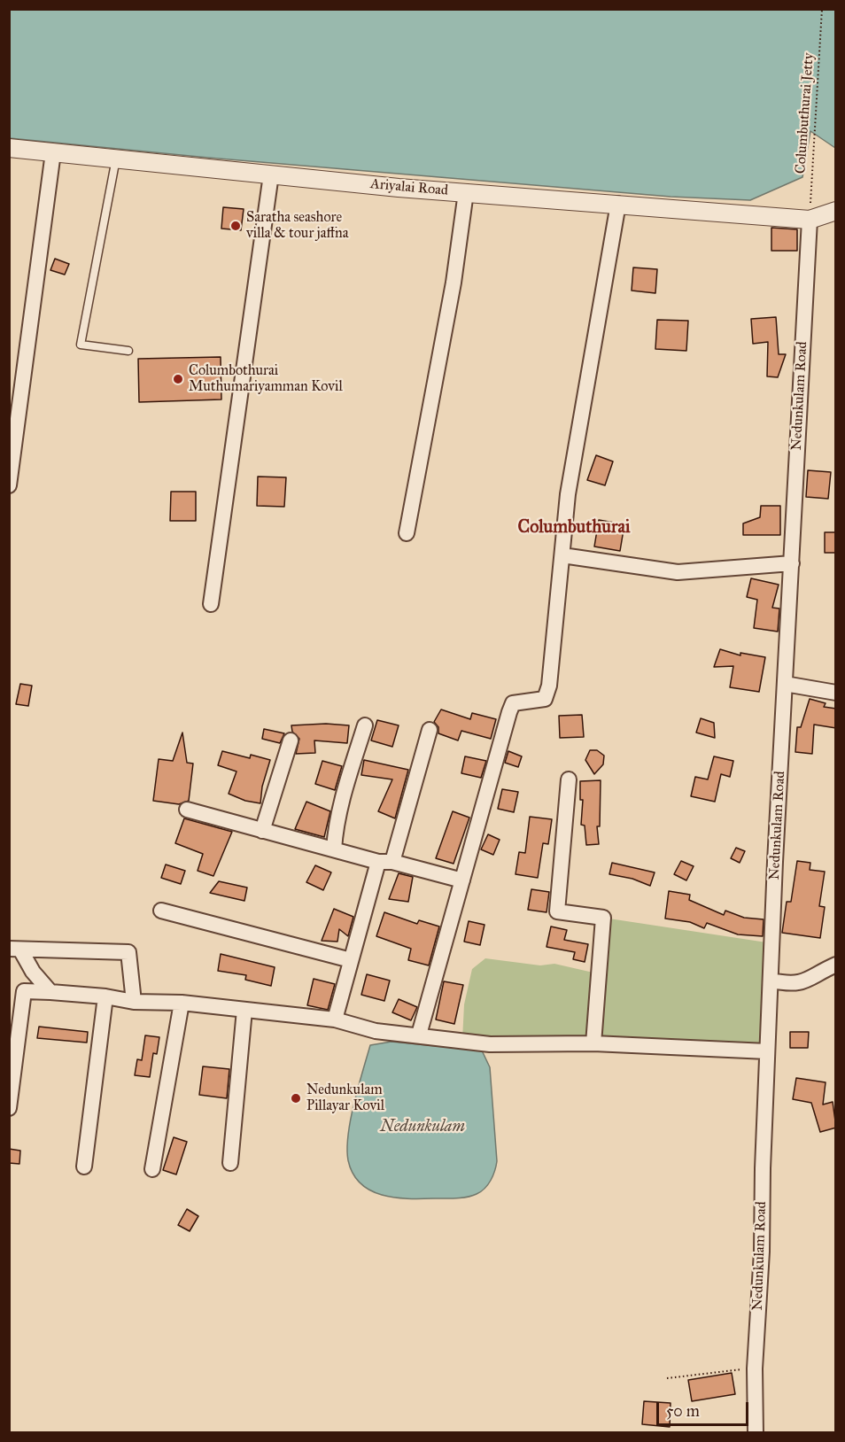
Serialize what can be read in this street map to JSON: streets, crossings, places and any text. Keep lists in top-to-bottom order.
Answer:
{
  "streets": {
    "street": ["Ariyalai Road", "Nedunkulam Road"],
    "path": ["Columbuthurai Jetty"]
  },
  "crossings": [
    ["Columbuthurai Jetty", "Ariyalai Road"],
    ["Columbuthurai Jetty", "Nedunkulam Road"],
    ["Ariyalai Road", "Nedunkulam Road"]
  ],
  "districts": ["Columbuthurai"],
  "water": ["Nedunkulam"],
  "places": ["Saratha seashore villa & tour jaffna", "Columbothurai Muthumariyamman Kovil", "Nedunkulam Pillayar Kovil"],
  "scale_bar": "50 m"
}
